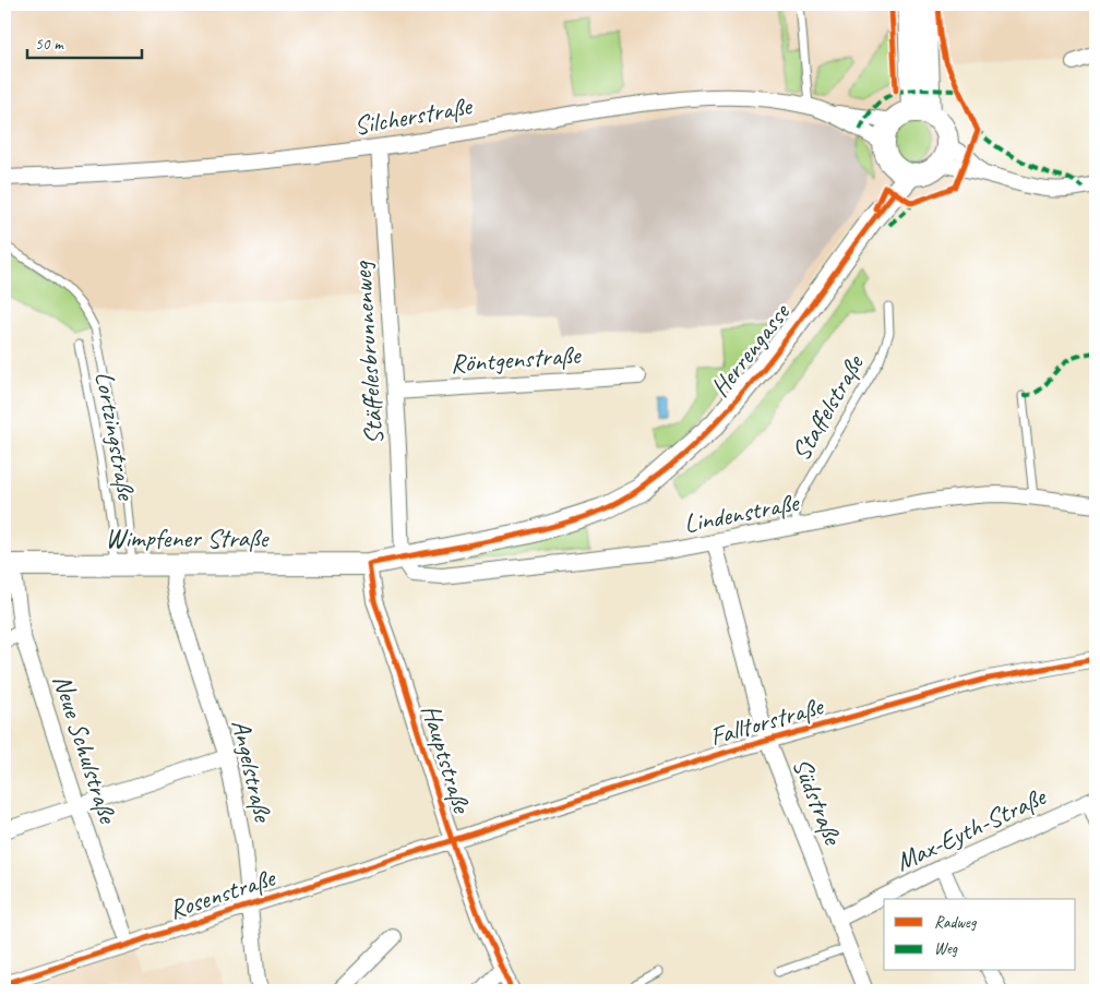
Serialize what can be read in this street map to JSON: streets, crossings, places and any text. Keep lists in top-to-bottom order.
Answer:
{
  "streets": {
    "street": [
      "Silcherstraße",
      "Herrengasse",
      "Stäffelesbrunnenweg",
      "Röntgenstraße",
      "Lindenstraße",
      "Wimpfener Straße",
      "Falltorstraße",
      "Neue Schulstraße",
      "Hauptstraße",
      "Angelstraße",
      "Südstraße",
      "Max-Eyth-Straße",
      "Rosenstraße"
    ],
    "lane": ["Staffelstraße", "Lortzingstraße"]
  },
  "crossings": [
    ["Silcherstraße", "Herrengasse"],
    ["Silcherstraße", "Stäffelesbrunnenweg"],
    ["Herrengasse", "Stäffelesbrunnenweg"],
    ["Herrengasse", "Lindenstraße"],
    ["Herrengasse", "Wimpfener Straße"],
    ["Stäffelesbrunnenweg", "Röntgenstraße"],
    ["Stäffelesbrunnenweg", "Lindenstraße"],
    ["Stäffelesbrunnenweg", "Wimpfener Straße"],
    ["Staffelstraße", "Lindenstraße"],
    ["Lortzingstraße", "Wimpfener Straße"],
    ["Lindenstraße", "Wimpfener Straße"],
    ["Lindenstraße", "Südstraße"],
    ["Wimpfener Straße", "Neue Schulstraße"],
    ["Wimpfener Straße", "Hauptstraße"],
    ["Wimpfener Straße", "Angelstraße"],
    ["Falltorstraße", "Hauptstraße"],
    ["Falltorstraße", "Südstraße"],
    ["Falltorstraße", "Rosenstraße"],
    ["Neue Schulstraße", "Rosenstraße"],
    ["Hauptstraße", "Rosenstraße"],
    ["Angelstraße", "Rosenstraße"],
    ["Südstraße", "Max-Eyth-Straße"]
  ],
  "legend": ["Radweg", "Weg"],
  "scale_bar": "50 m"
}
